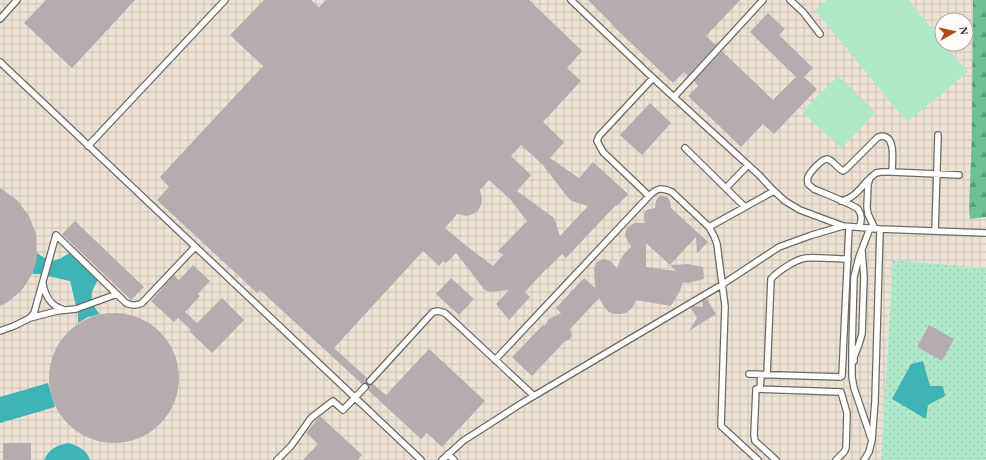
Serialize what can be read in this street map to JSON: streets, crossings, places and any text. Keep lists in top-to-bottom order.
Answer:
{
  "north": "right"
}
